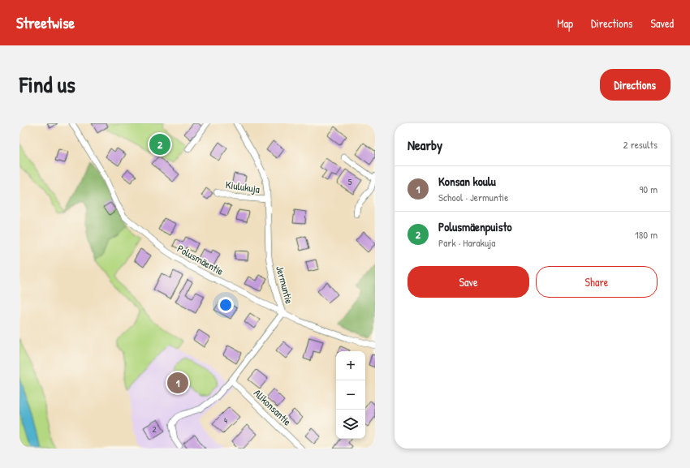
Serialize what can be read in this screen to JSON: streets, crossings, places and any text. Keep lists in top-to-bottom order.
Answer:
{
  "streets": {
    "street": [
      "Kiulukuja",
      "Polusmäentie",
      "Jermuntie",
      "Alikonsantie"
    ]
  },
  "crossings": [
    ["Kiulukuja", "Jermuntie"],
    ["Polusmäentie", "Jermuntie"],
    ["Jermuntie", "Alikonsantie"]
  ],
  "house_numbers": ["5", "4", "2"],
  "page": {
    "header": "Streetwise",
    "nav": ["Map", "Directions", "Saved"],
    "title": "Find us",
    "buttons": [
      "Directions",
      ["Save", "Share"]
    ],
    "heading": ["Nearby", "2 results"],
    "pins": ["2", "1"],
    "list": [
      {
        "mark": "1",
        "name": "Konsan koulu",
        "note": "School · Jermuntie",
        "value": "90 m"
      },
      {
        "mark": "2",
        "name": "Polusmäenpuisto",
        "note": "Park · Harakuja",
        "value": "180 m"
      }
    ],
    "map_buttons": ["+", "−"]
  }
}
